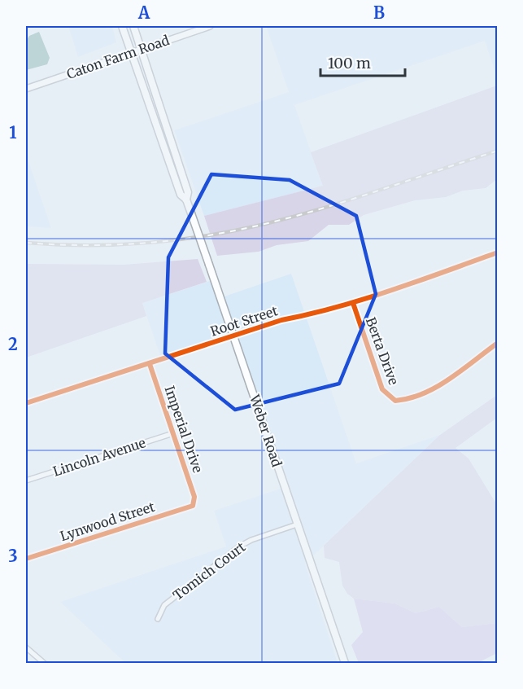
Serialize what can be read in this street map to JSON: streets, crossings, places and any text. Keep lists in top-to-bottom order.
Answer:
{
  "streets": {
    "main road": ["Weber Road"],
    "street": [
      "Caton Farm Road",
      "Root Street",
      "Berta Drive",
      "Imperial Drive",
      "Lincoln Avenue",
      "Lynwood Street",
      "Tomich Court"
    ]
  },
  "crossings": [
    ["Caton Farm Road", "Weber Road"],
    ["Root Street", "Berta Drive"],
    ["Root Street", "Imperial Drive"],
    ["Root Street", "Weber Road"],
    ["Imperial Drive", "Lincoln Avenue"],
    ["Imperial Drive", "Lynwood Street"],
    ["Weber Road", "Tomich Court"]
  ],
  "scale_bar": "100 m",
  "grid": {
    "columns": ["A", "B"],
    "rows": ["1", "2", "3"]
  }
}
